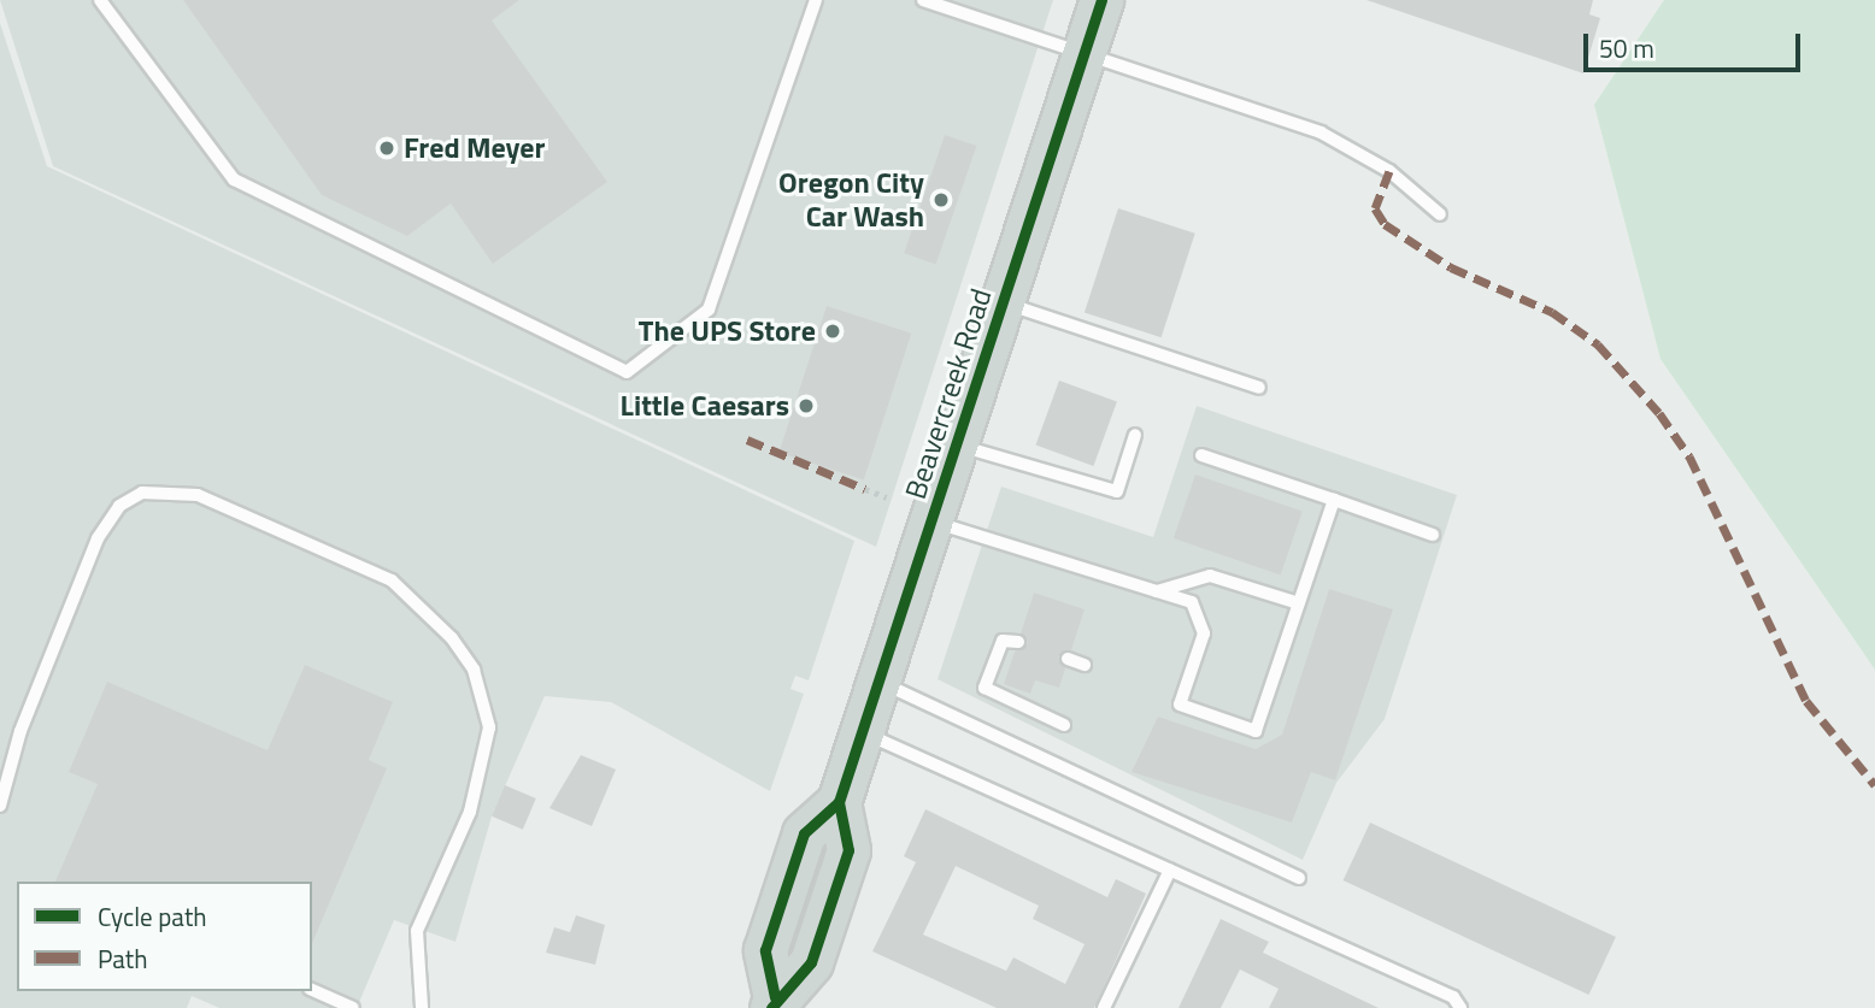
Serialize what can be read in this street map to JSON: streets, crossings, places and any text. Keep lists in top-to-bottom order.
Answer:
{
  "streets": {
    "main road": ["Beavercreek Road"]
  },
  "places": [
    "Fred Meyer",
    "Oregon City Car Wash",
    "The UPS Store",
    "Little Caesars"
  ],
  "legend": ["Cycle path", "Path"],
  "scale_bar": "50 m"
}
